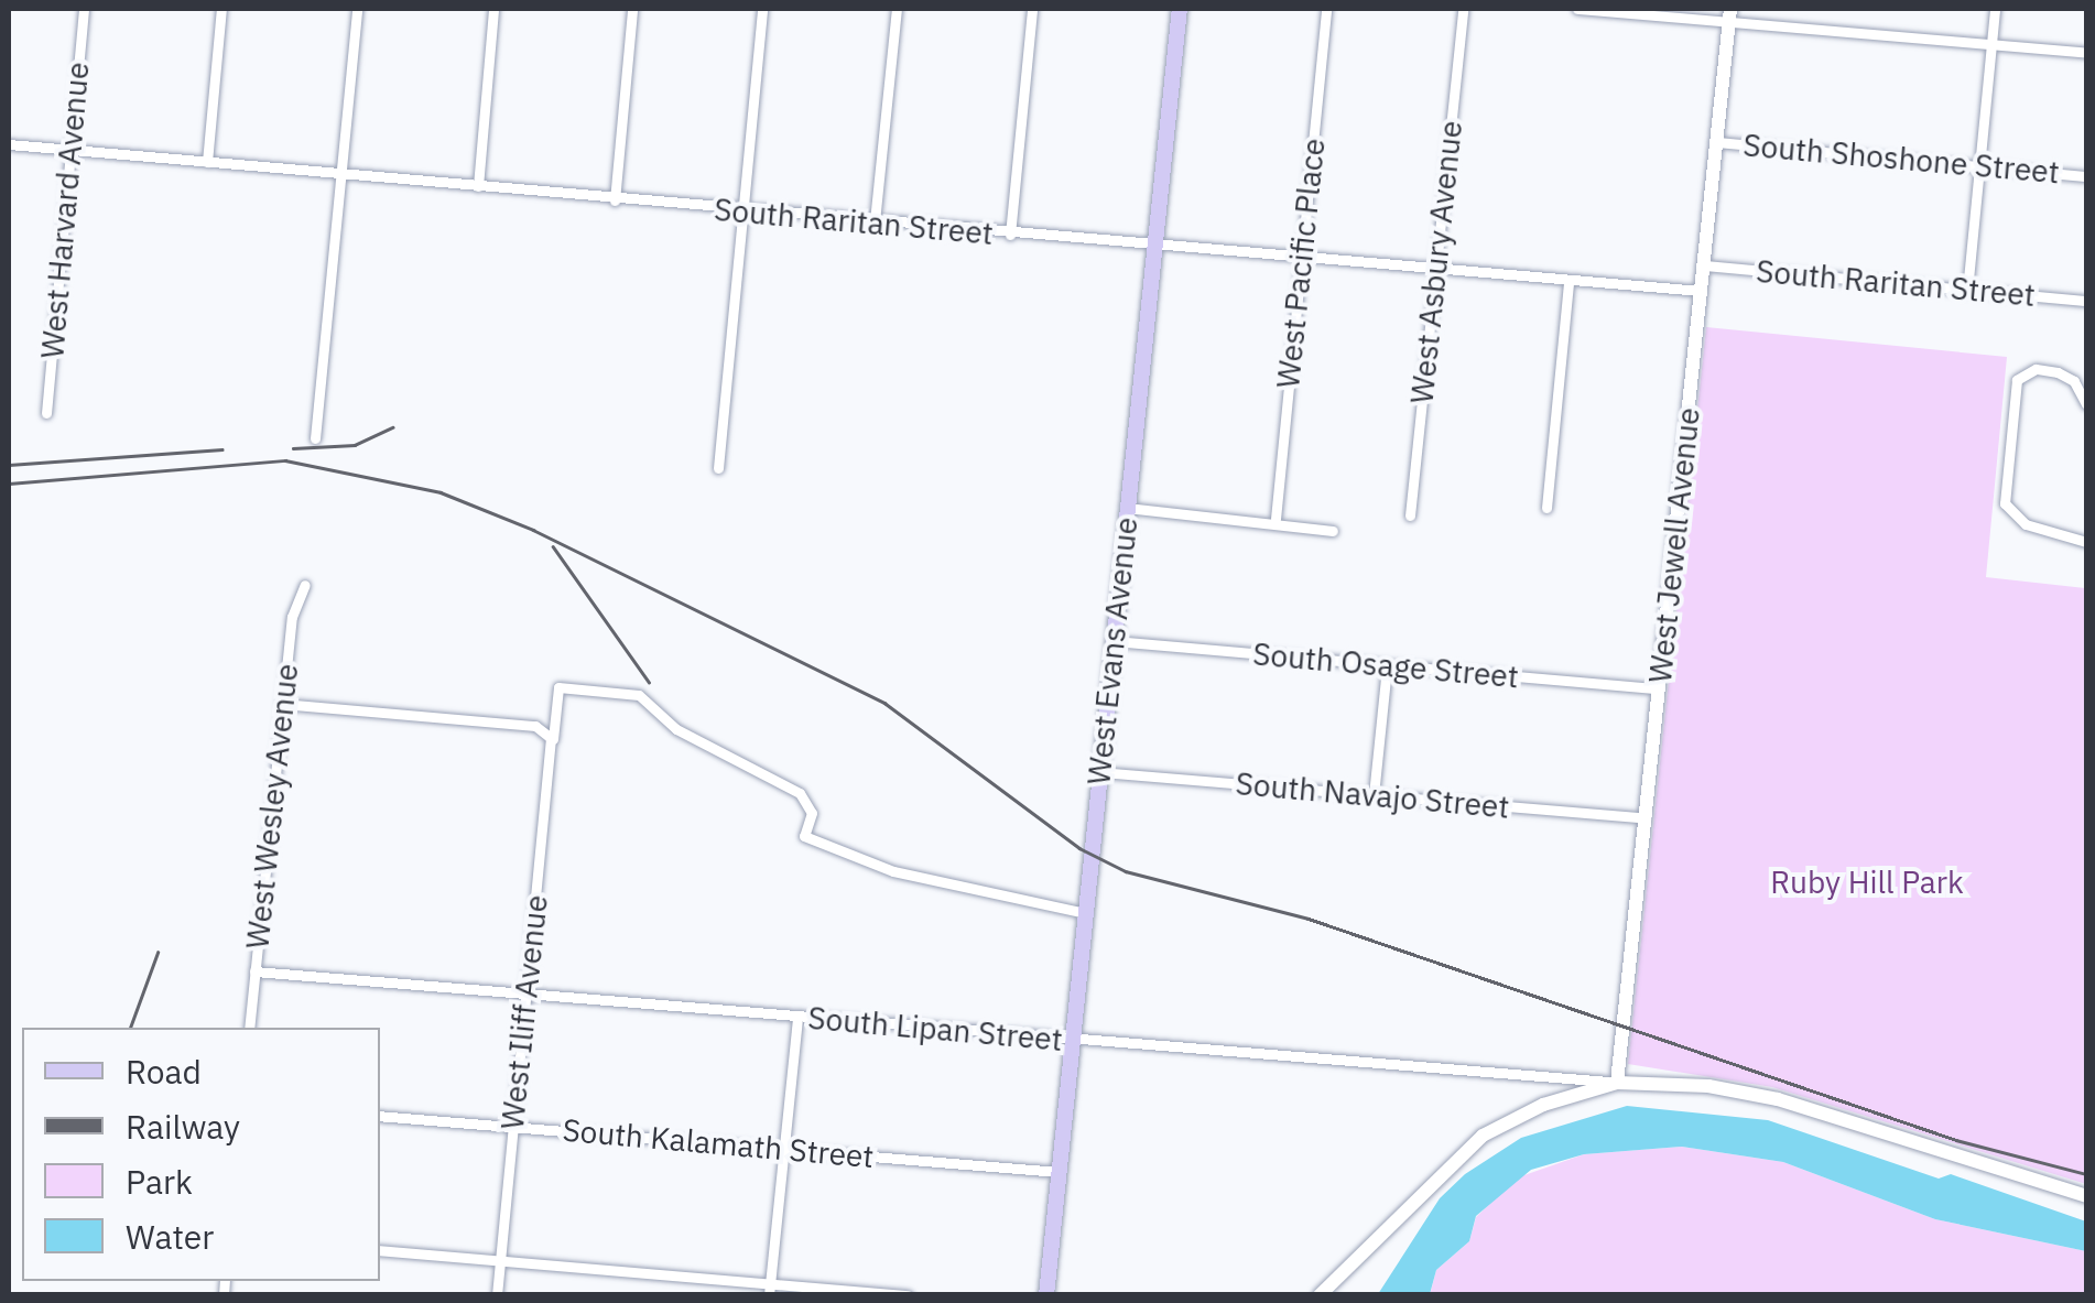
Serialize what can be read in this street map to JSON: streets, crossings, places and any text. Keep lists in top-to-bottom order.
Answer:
{
  "streets": {
    "main road": ["West Evans Avenue"],
    "street": [
      "South Shoshone Street",
      "West Harvard Avenue",
      "South Raritan Street",
      "West Asbury Avenue",
      "West Pacific Place",
      "West Jewell Avenue",
      "South Osage Street",
      "South Navajo Street",
      "West Wesley Avenue",
      "West Iliff Avenue",
      "South Lipan Street",
      "South Kalamath Street"
    ]
  },
  "crossings": [
    ["South Shoshone Street", "West Jewell Avenue"],
    ["West Harvard Avenue", "South Raritan Street"],
    ["South Raritan Street", "West Asbury Avenue"],
    ["South Raritan Street", "West Pacific Place"],
    ["South Raritan Street", "West Jewell Avenue"],
    ["South Raritan Street", "West Evans Avenue"],
    ["West Jewell Avenue", "South Osage Street"],
    ["West Jewell Avenue", "South Navajo Street"],
    ["West Jewell Avenue", "South Lipan Street"],
    ["West Evans Avenue", "South Osage Street"],
    ["West Evans Avenue", "South Navajo Street"],
    ["West Evans Avenue", "West Iliff Avenue"],
    ["West Evans Avenue", "South Lipan Street"],
    ["West Evans Avenue", "South Kalamath Street"],
    ["West Wesley Avenue", "South Lipan Street"],
    ["West Iliff Avenue", "South Lipan Street"],
    ["West Iliff Avenue", "South Kalamath Street"]
  ],
  "parks": ["Ruby Hill Park"],
  "legend": [
    "Road",
    "Railway",
    "Park",
    "Water"
  ]
}
